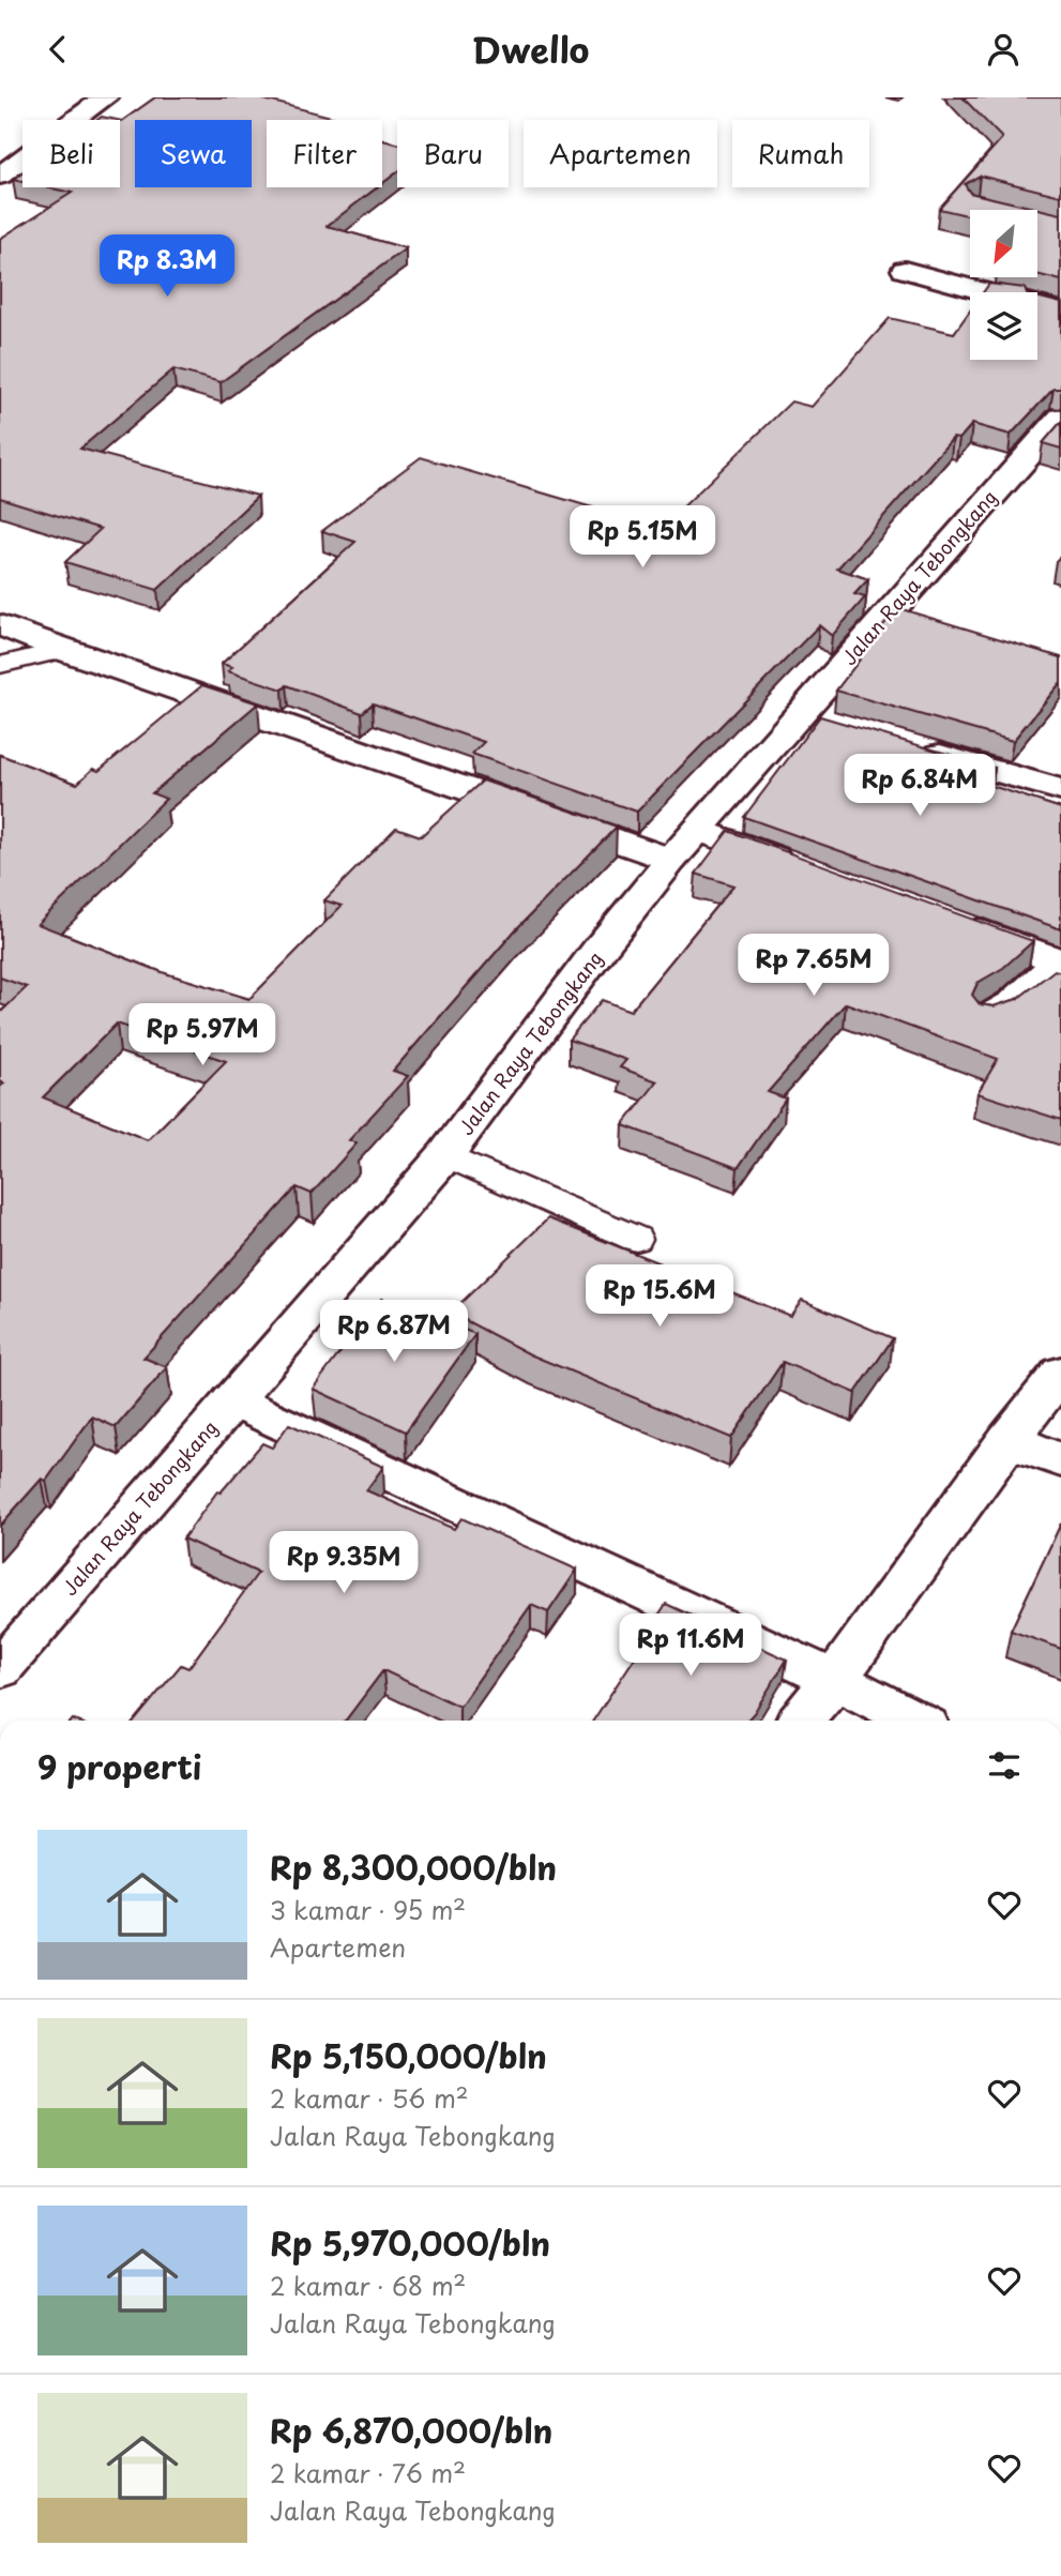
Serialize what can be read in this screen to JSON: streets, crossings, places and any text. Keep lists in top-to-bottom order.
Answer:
{
  "streets": {
    "street": ["Jalan Raya Tebongkang"]
  },
  "north": "bottom left",
  "page": {
    "header": "Dwello",
    "chip": [
      "Beli",
      "Sewa",
      "Filter",
      "Baru",
      "Apartemen",
      "Rumah"
    ],
    "price": [
      "Rp 8.3M",
      "Rp 5.15M",
      "Rp 6.84M",
      "Rp 7.65M",
      "Rp 5.97M",
      "Rp 15.6M",
      "Rp 6.87M",
      "Rp 9.35M",
      "Rp 11.6M"
    ],
    "heading": "9 properti",
    "list": [
      {
        "name": "Rp 8,300,000/bln",
        "note": "3 kamar · 95 m² · Apartemen"
      },
      {
        "name": "Rp 5,150,000/bln",
        "note": "2 kamar · 56 m² · Jalan Raya Tebongkang"
      },
      {
        "name": "Rp 5,970,000/bln",
        "note": "2 kamar · 68 m² · Jalan Raya Tebongkang"
      },
      {
        "name": "Rp 6,870,000/bln",
        "note": "2 kamar · 76 m² · Jalan Raya Tebongkang"
      }
    ]
  }
}
